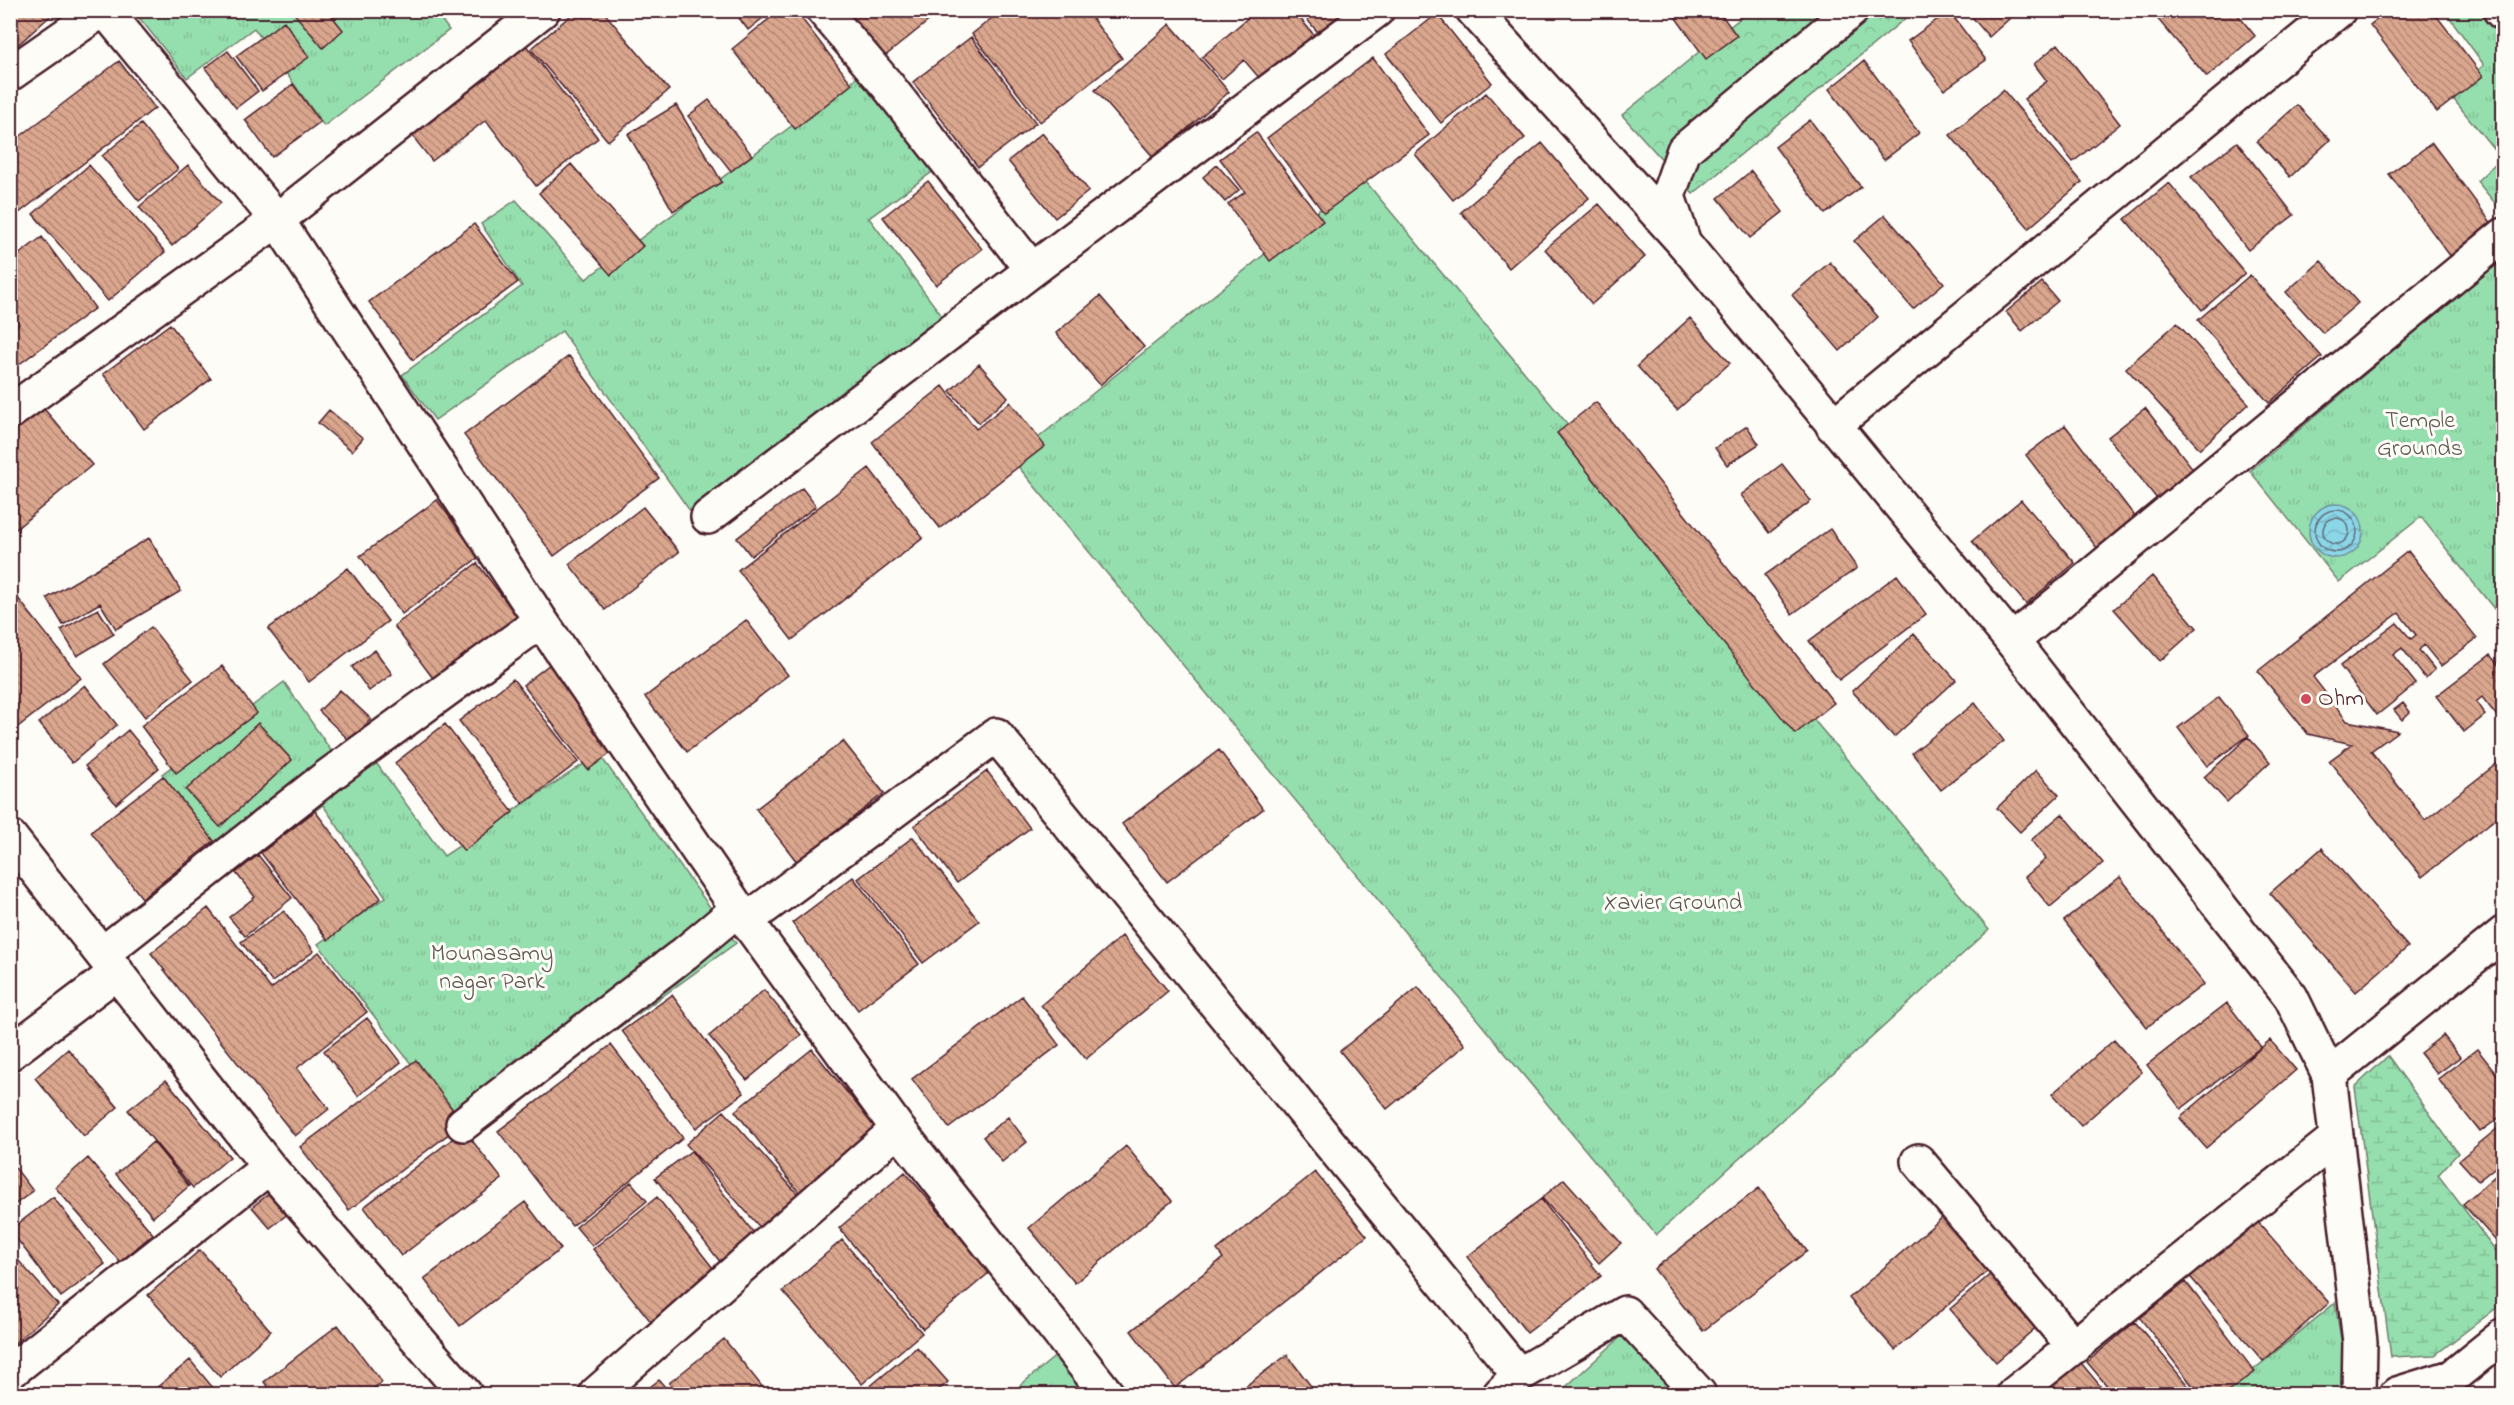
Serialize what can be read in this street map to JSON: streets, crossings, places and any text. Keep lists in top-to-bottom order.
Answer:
{
  "parks": ["Temple Grounds", "Xavier Ground", "Mounasamy nagar Park"],
  "places": ["Ohm"]
}
